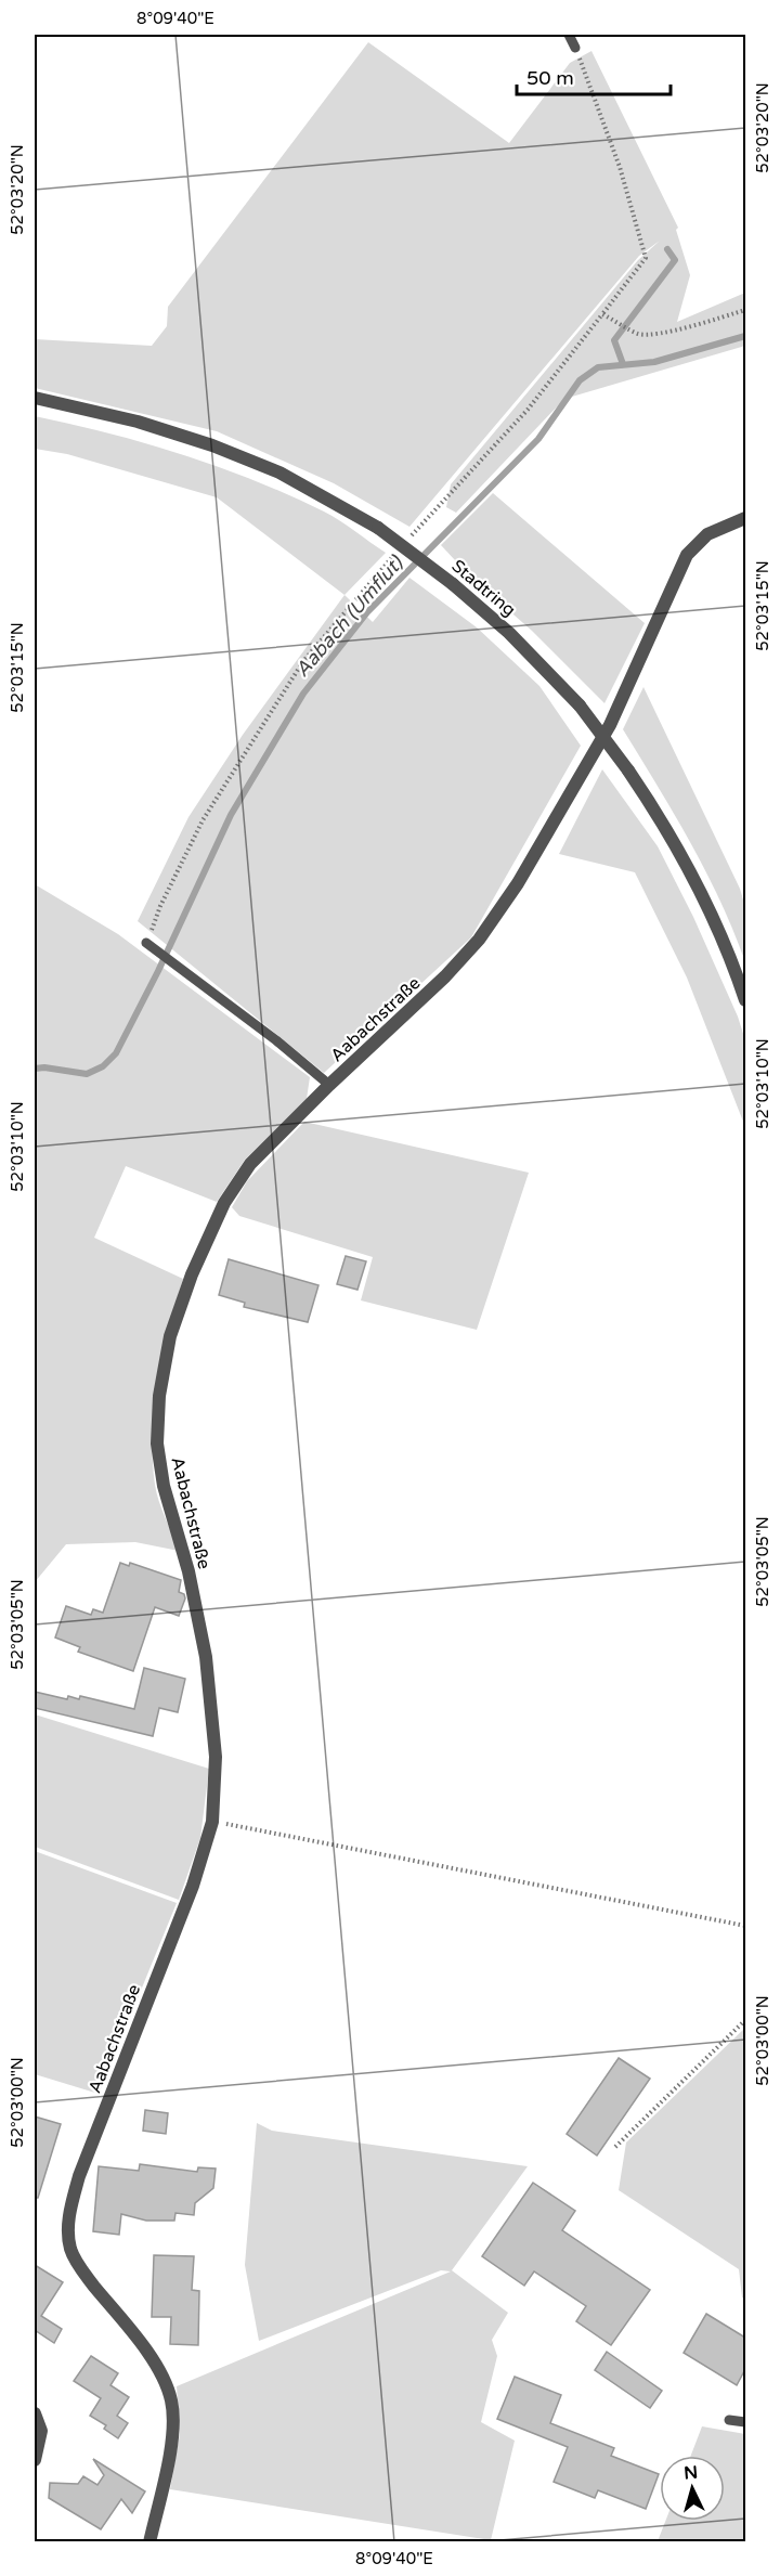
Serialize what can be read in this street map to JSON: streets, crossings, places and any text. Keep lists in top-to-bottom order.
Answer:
{
  "streets": {
    "street": ["Stadtring", "Aabachstraße"]
  },
  "water": ["Aabach (Umflut)"],
  "scale_bar": "50 m",
  "north": "top",
  "coordinates": [
    "8°09'40\"E",
    "52°03'20\"N",
    "52°03'15\"N",
    "52°03'10\"N",
    "52°03'05\"N",
    "52°03'00\"N"
  ]
}
